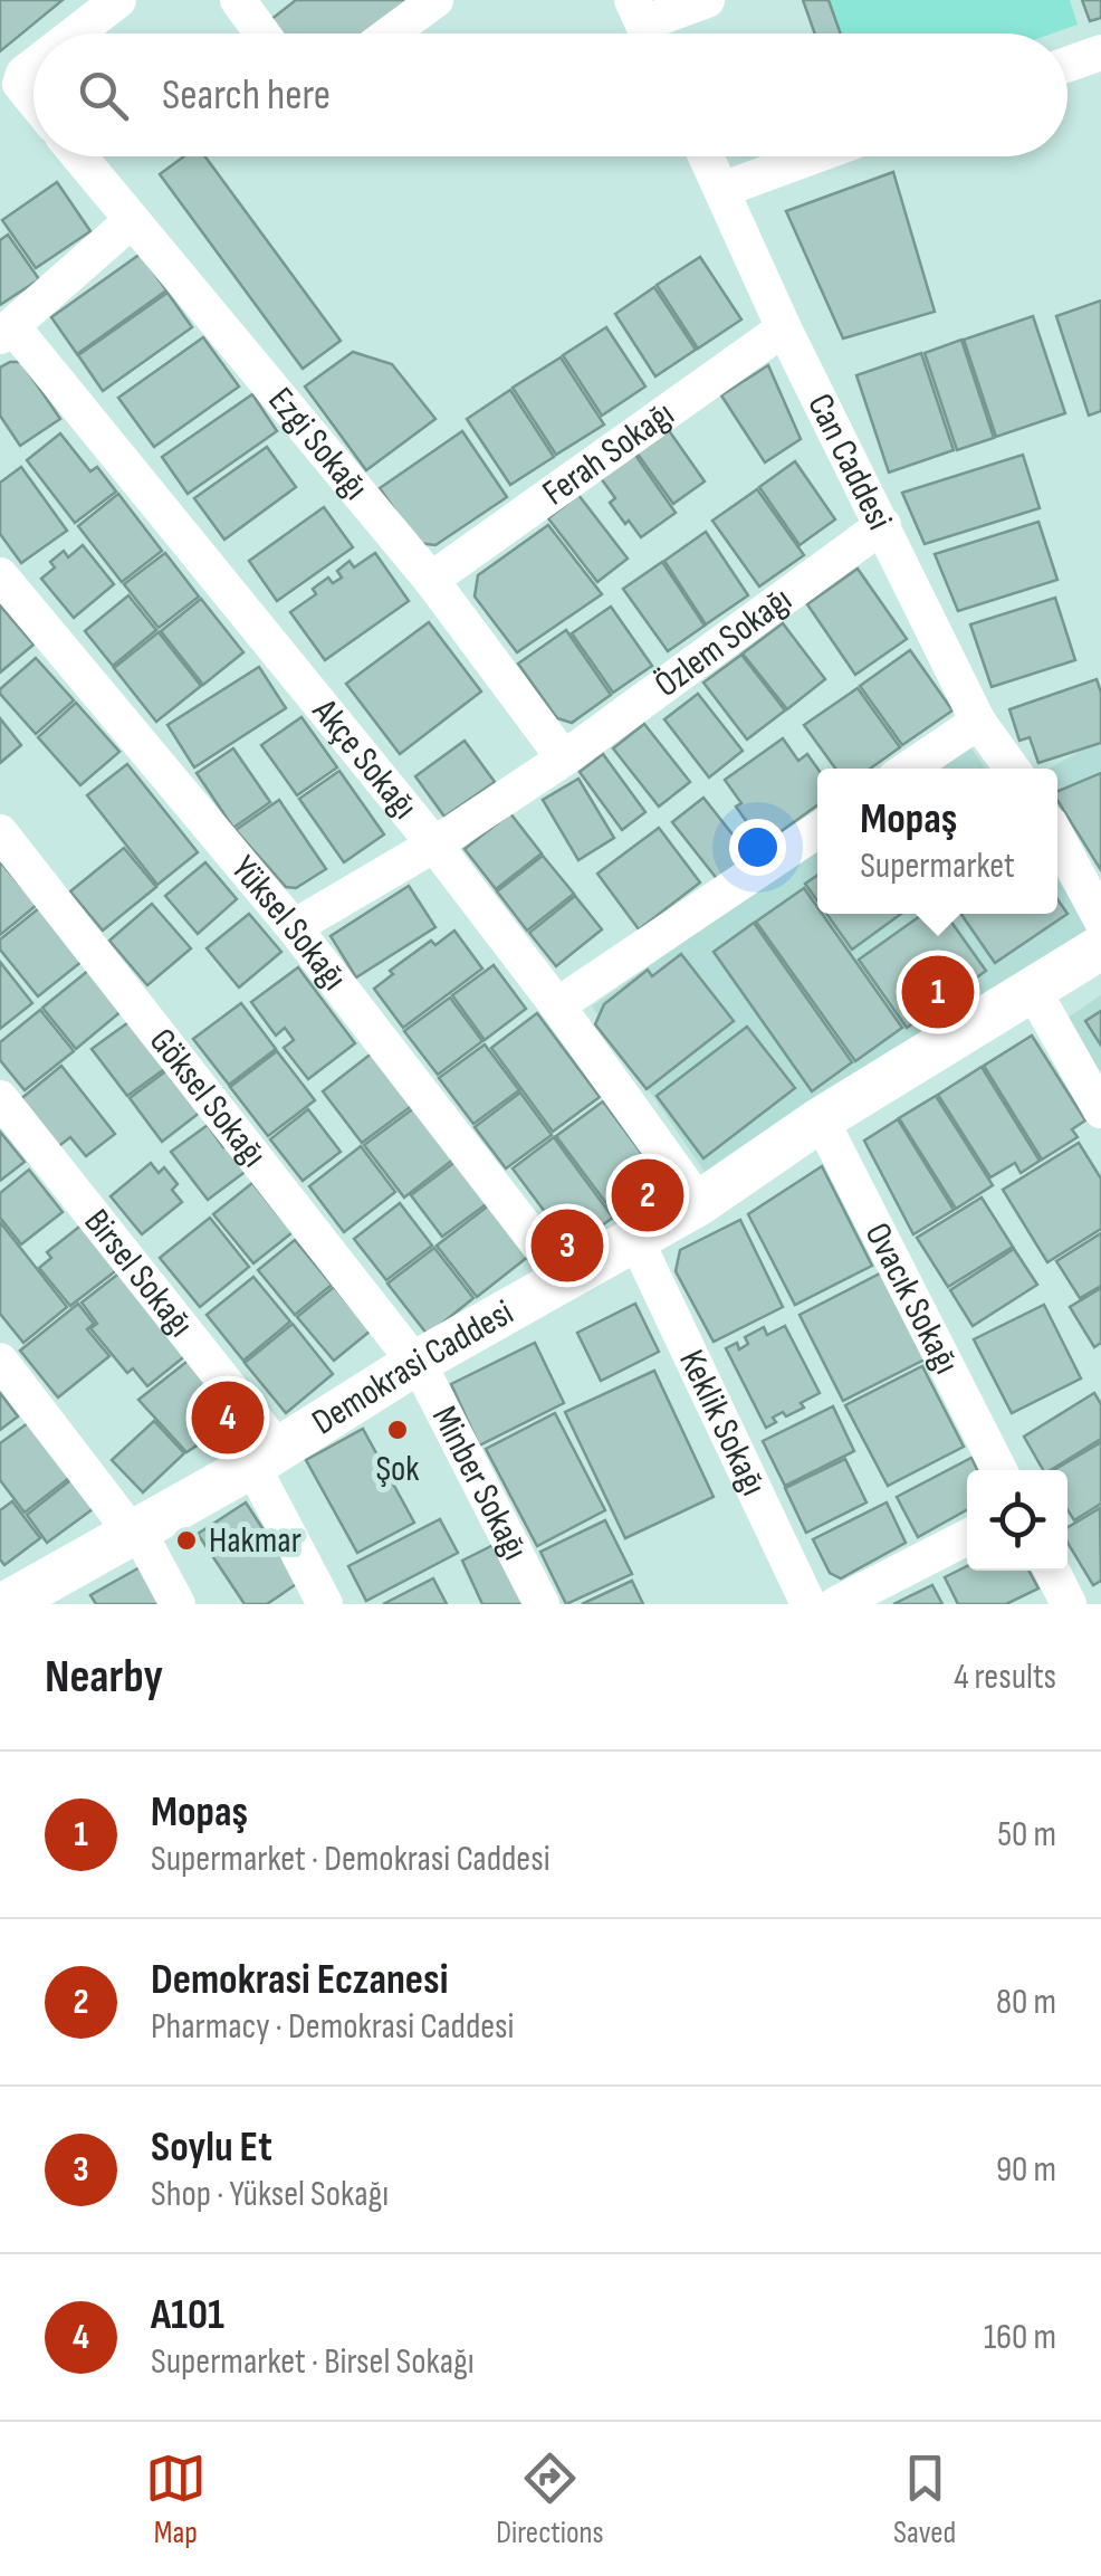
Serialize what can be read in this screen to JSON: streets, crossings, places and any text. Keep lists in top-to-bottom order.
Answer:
{
  "streets": {
    "street": [
      "Ezgi Sokağı",
      "Ferah Sokağı",
      "Can Caddesi",
      "Özlem Sokağı",
      "Akçe Sokağı",
      "Yüksel Sokağı",
      "Göksel Sokağı",
      "Birsel Sokağı",
      "Ovacık Sokağı",
      "Demokrasi Caddesi",
      "Keklik Sokağı",
      "Minber Sokağı"
    ]
  },
  "crossings": [
    ["Ezgi Sokağı", "Ferah Sokağı"],
    ["Ezgi Sokağı", "Özlem Sokağı"],
    ["Ferah Sokağı", "Can Caddesi"],
    ["Can Caddesi", "Özlem Sokağı"],
    ["Özlem Sokağı", "Akçe Sokağı"],
    ["Özlem Sokağı", "Yüksel Sokağı"],
    ["Akçe Sokağı", "Demokrasi Caddesi"],
    ["Yüksel Sokağı", "Demokrasi Caddesi"],
    ["Göksel Sokağı", "Demokrasi Caddesi"],
    ["Göksel Sokağı", "Minber Sokağı"],
    ["Birsel Sokağı", "Demokrasi Caddesi"],
    ["Ovacık Sokağı", "Demokrasi Caddesi"],
    ["Demokrasi Caddesi", "Keklik Sokağı"],
    ["Demokrasi Caddesi", "Minber Sokağı"]
  ],
  "places": ["Şok", "Hakmar"],
  "page": {
    "search": "Search here",
    "popup": ["Mopaş", "Supermarket"],
    "pins": [
      "1",
      "2",
      "3",
      "4"
    ],
    "heading": ["Nearby", "4 results"],
    "list": [
      {
        "mark": "1",
        "name": "Mopaş",
        "note": "Supermarket · Demokrasi Caddesi",
        "value": "50 m"
      },
      {
        "mark": "2",
        "name": "Demokrasi Eczanesi",
        "note": "Pharmacy · Demokrasi Caddesi",
        "value": "80 m"
      },
      {
        "mark": "3",
        "name": "Soylu Et",
        "note": "Shop · Yüksel Sokağı",
        "value": "90 m"
      },
      {
        "mark": "4",
        "name": "A101",
        "note": "Supermarket · Birsel Sokağı",
        "value": "160 m"
      }
    ],
    "nav": ["Map", "Directions", "Saved"]
  }
}
